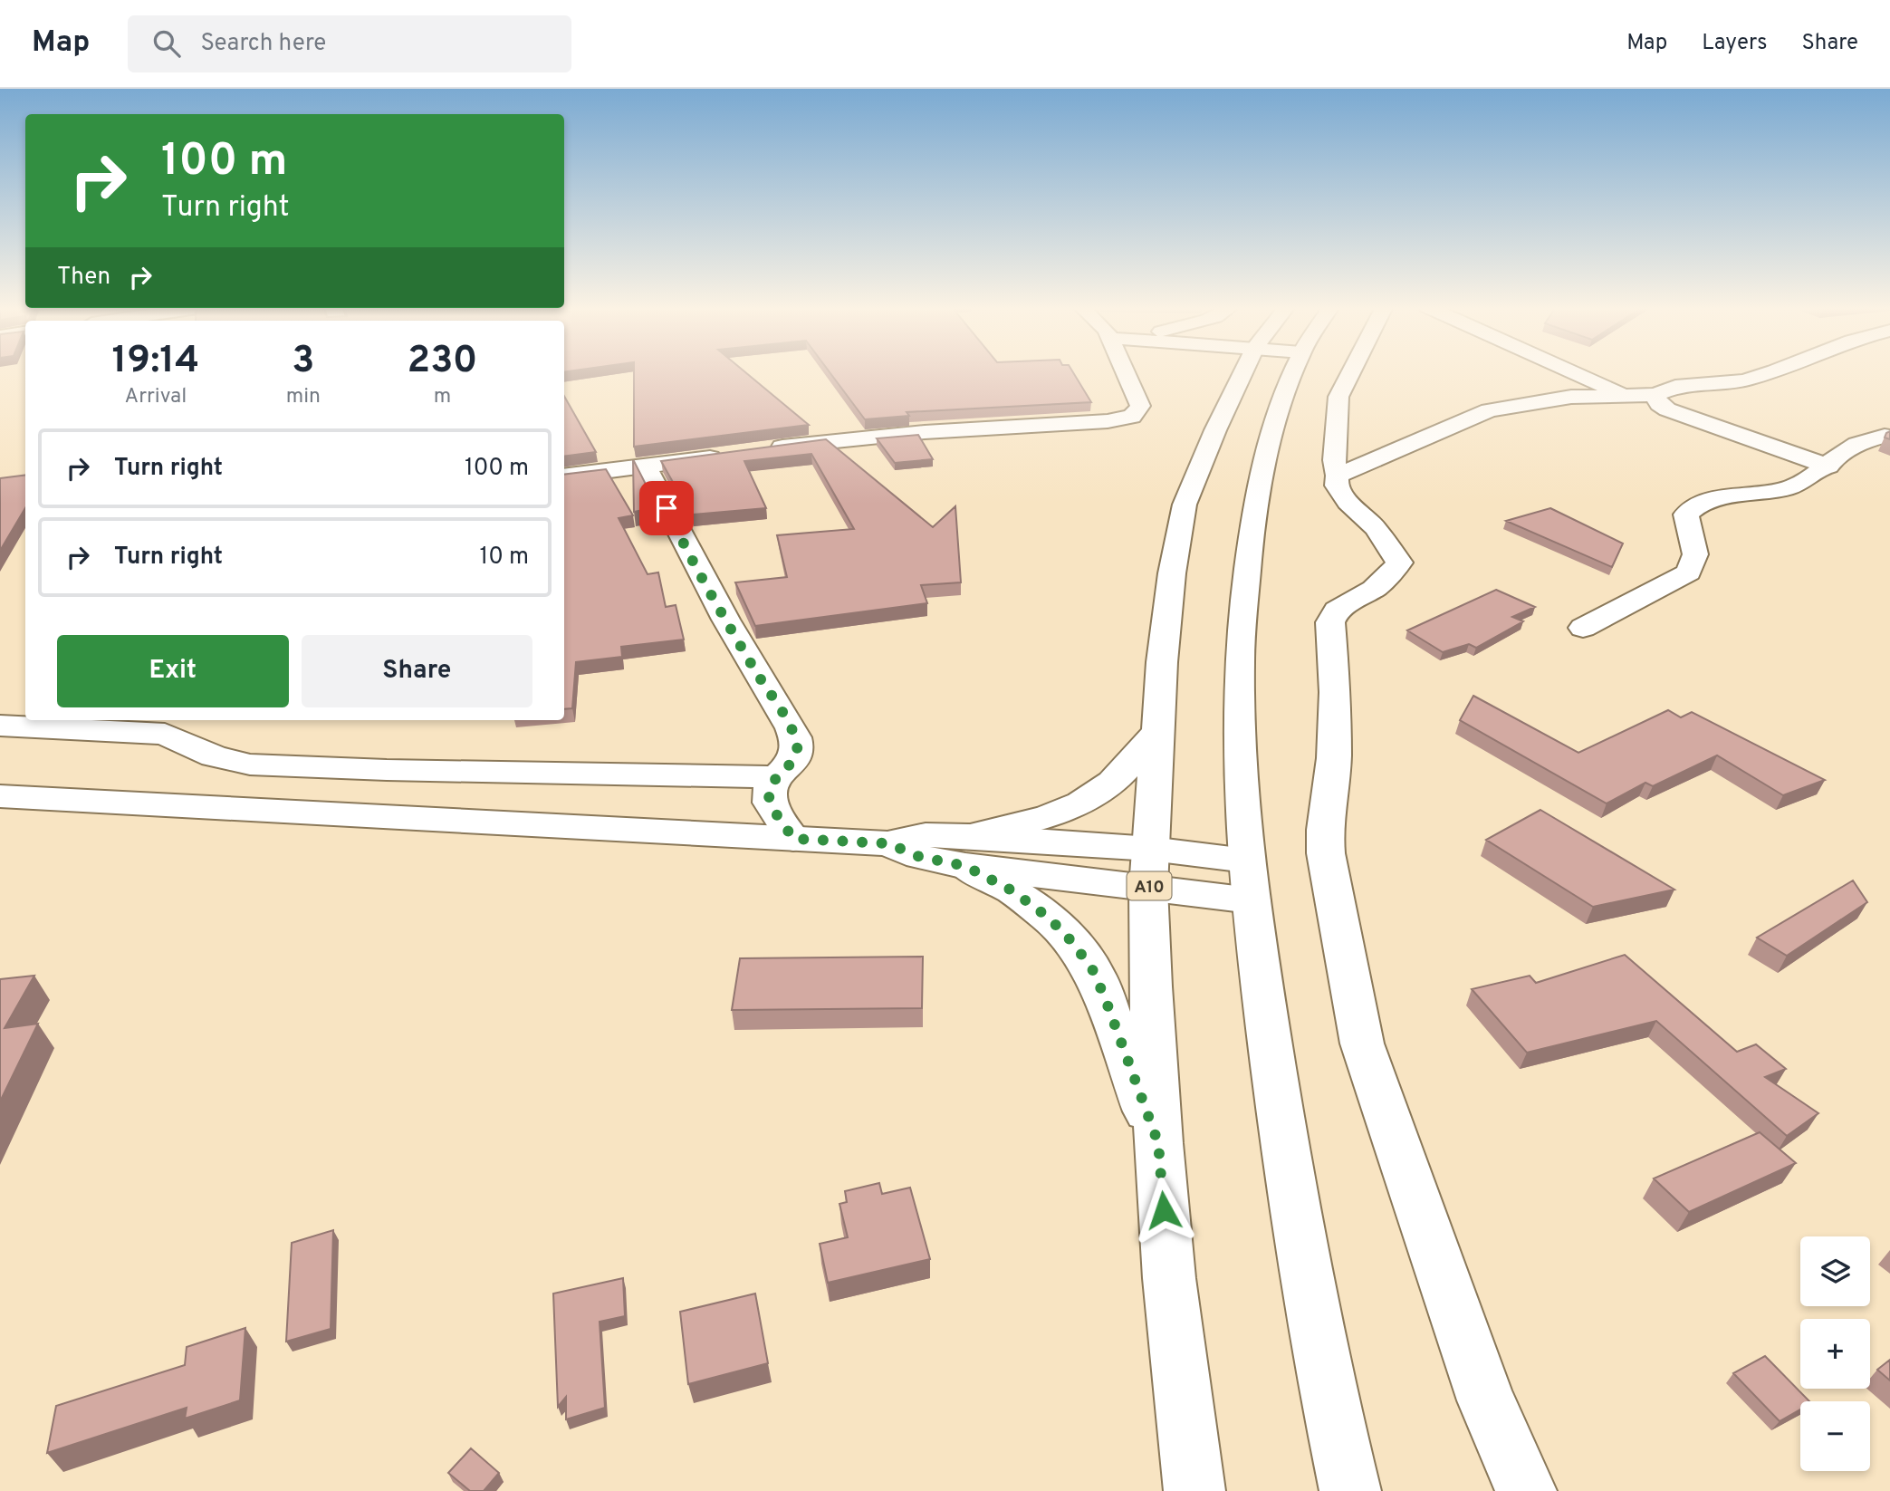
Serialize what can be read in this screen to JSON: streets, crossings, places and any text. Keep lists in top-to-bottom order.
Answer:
{
  "streets": {
    "street": ["A10"]
  },
  "page": {
    "header": "Map",
    "search": "Search here",
    "nav": ["Map", "Layers", "Share"],
    "turn": ["100 m", "Turn right"],
    "then": "Then",
    "eta": [
      "19:14",
      "Arrival",
      "3",
      "min",
      "230",
      "m"
    ],
    "list": [
      {
        "name": "Turn right",
        "value": "100 m"
      },
      {
        "name": "Turn right",
        "value": "10 m"
      }
    ],
    "buttons": ["Exit", "Share"],
    "map_buttons": ["+", "−"]
  }
}
